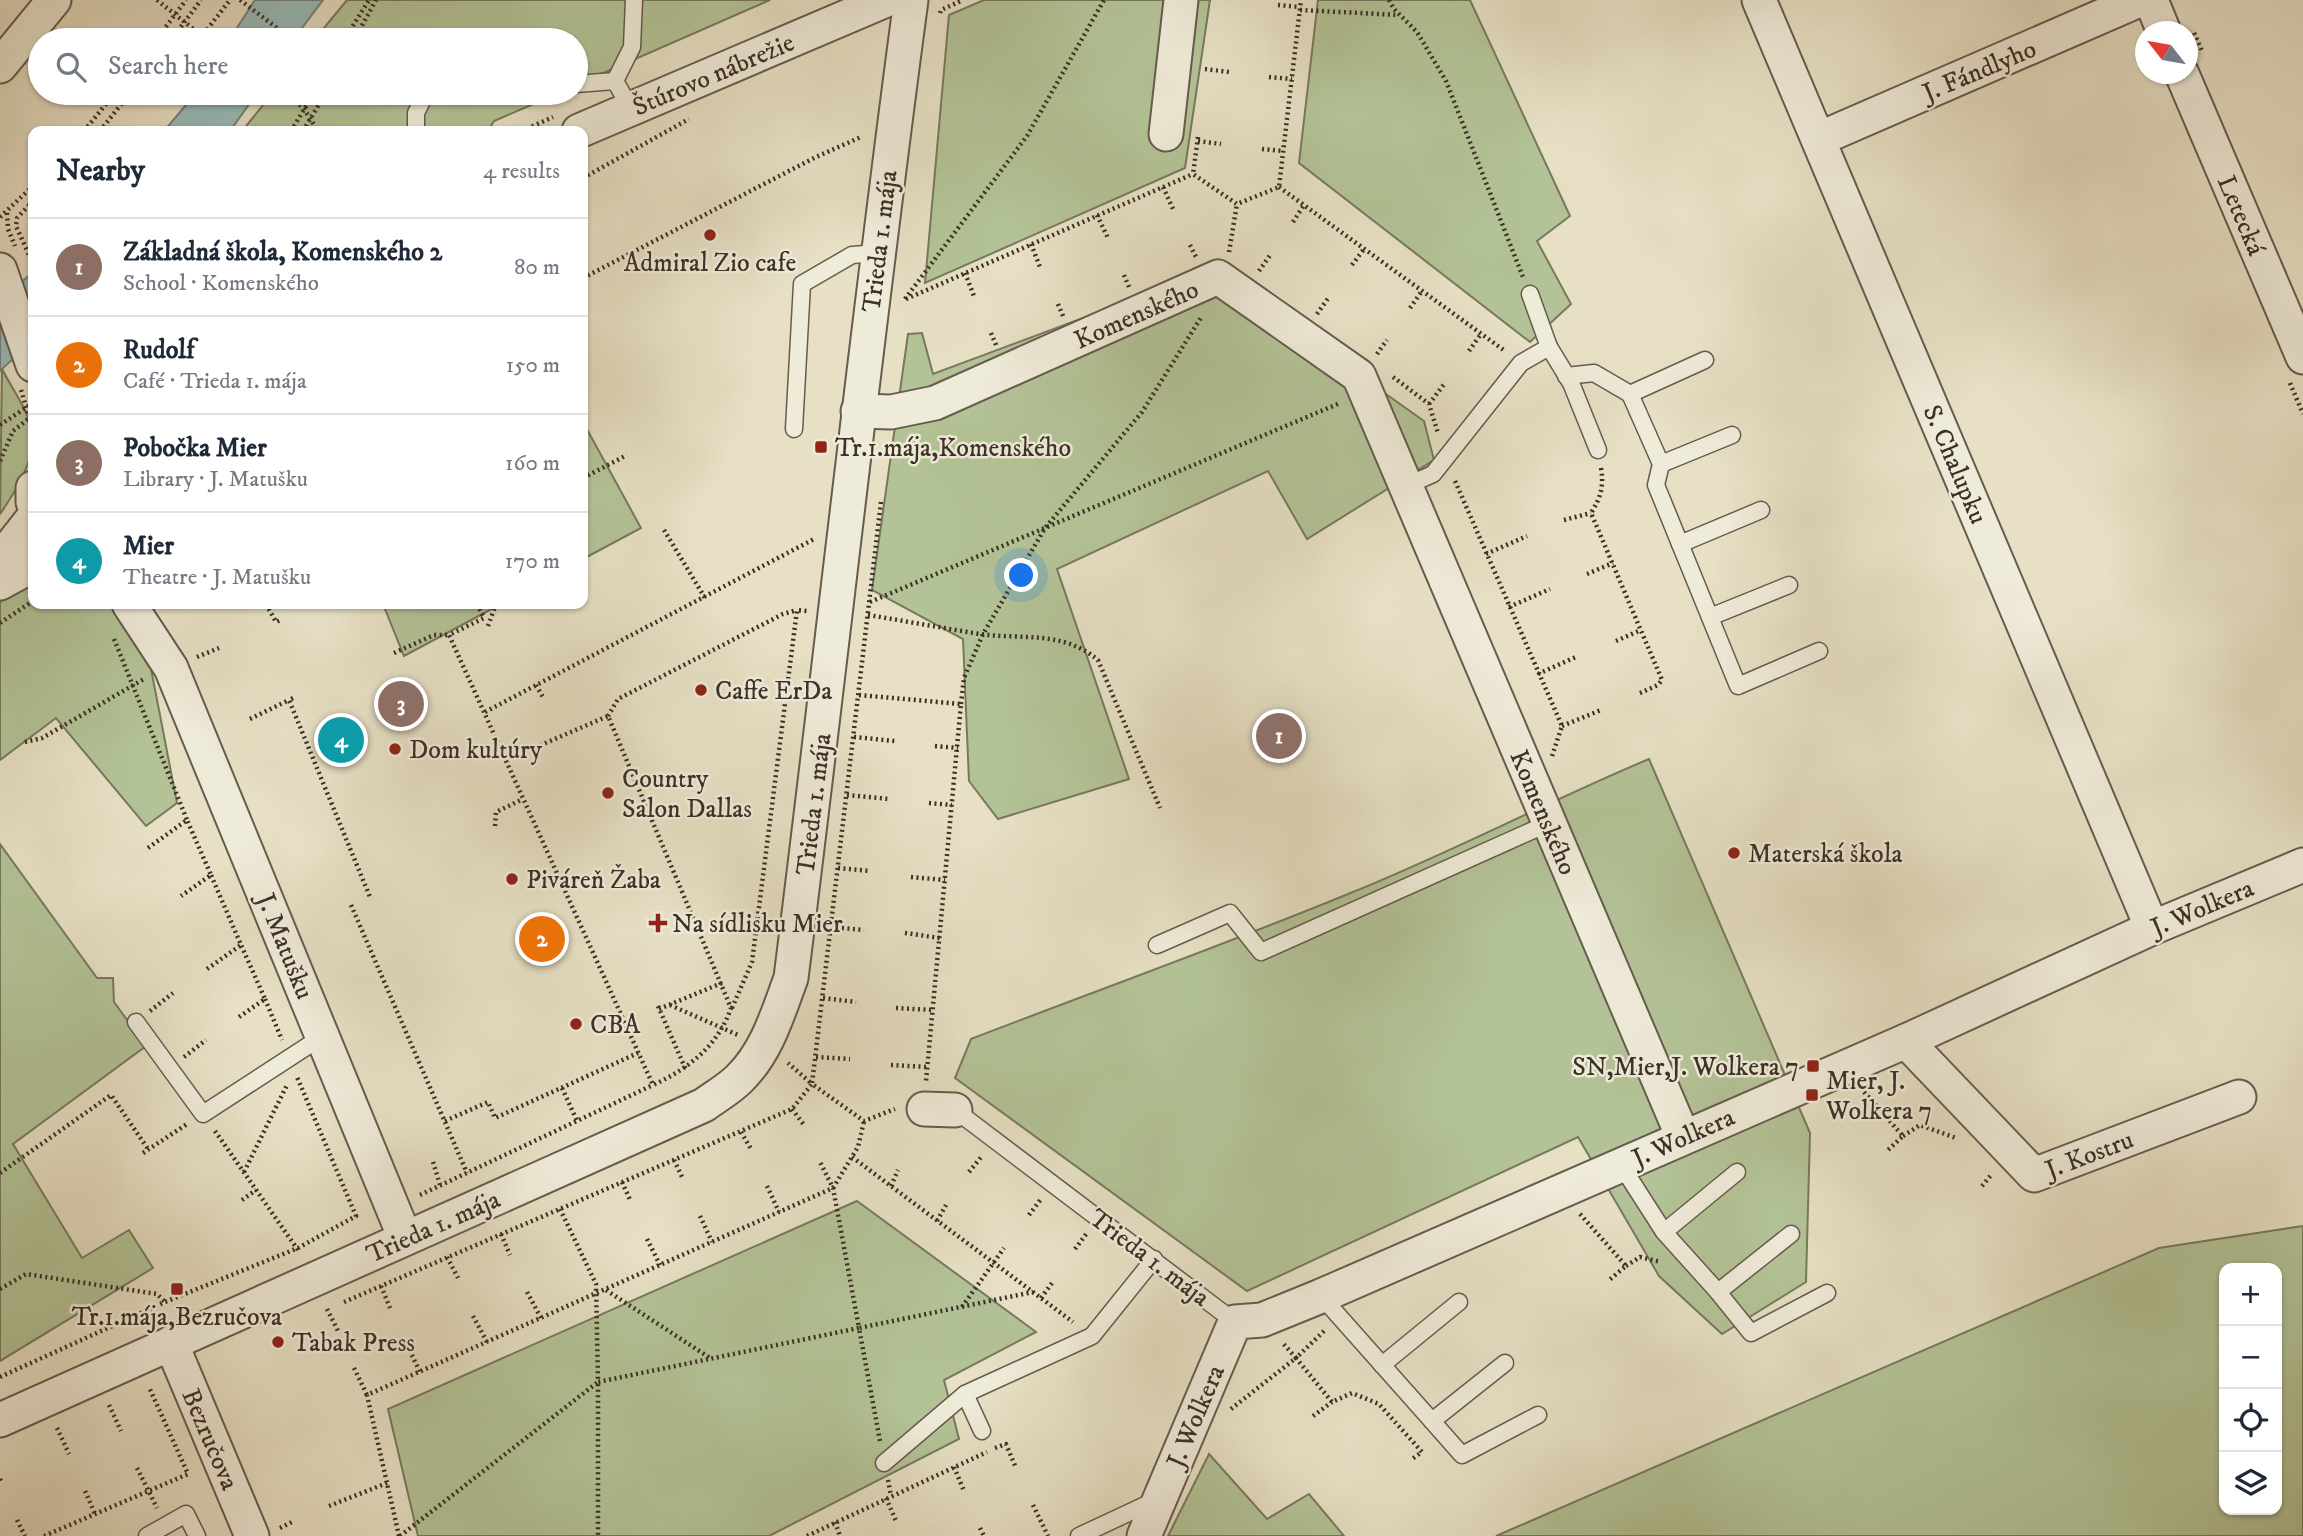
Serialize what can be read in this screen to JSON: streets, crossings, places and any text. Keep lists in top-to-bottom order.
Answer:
{
  "streets": {
    "street": [
      "J. Fándlyho",
      "Štúrovo nábrežie",
      "Letecká",
      "Trieda 1. mája",
      "Komenského",
      "S. Chalupku",
      "J. Wolkera",
      "J. Matušku",
      "J. Kostru",
      "Bezručova"
    ]
  },
  "crossings": [
    ["J. Fándlyho", "S. Chalupku"],
    ["Trieda 1. mája", "Komenského"],
    ["Trieda 1. mája", "J. Wolkera"],
    ["Trieda 1. mája", "J. Matušku"],
    ["Trieda 1. mája", "Bezručova"],
    ["Komenského", "J. Wolkera"],
    ["S. Chalupku", "J. Wolkera"],
    ["J. Wolkera", "J. Kostru"]
  ],
  "places": {
    "other": [
      "Admiral Zio cafe",
      "Caffe ErDa",
      "Dom kultúry",
      "Country Salon Dallas",
      "Materská škola",
      "Piváreň Žaba",
      "CBA",
      "Tabak Press"
    ],
    "transit": [
      "Tr.1.mája,Komenského",
      "SN,Mier,J. Wolkera 7",
      "Mier, J. Wolkera 7",
      "Tr.1.mája,Bezručova"
    ],
    "health": ["Na sídlisku Mier"]
  },
  "north": "top left",
  "page": {
    "search": "Search here",
    "heading": ["Nearby", "4 results"],
    "list": [
      {
        "mark": "1",
        "name": "Základná škola, Komenského 2",
        "note": "School · Komenského",
        "value": "80 m"
      },
      {
        "mark": "2",
        "name": "Rudolf",
        "note": "Café · Trieda 1. mája",
        "value": "150 m"
      },
      {
        "mark": "3",
        "name": "Pobočka Mier",
        "note": "Library · J. Matušku",
        "value": "160 m"
      },
      {
        "mark": "4",
        "name": "Mier",
        "note": "Theatre · J. Matušku",
        "value": "170 m"
      }
    ],
    "pins": [
      "3",
      "1",
      "4",
      "2"
    ],
    "map_buttons": ["+", "−"]
  }
}
